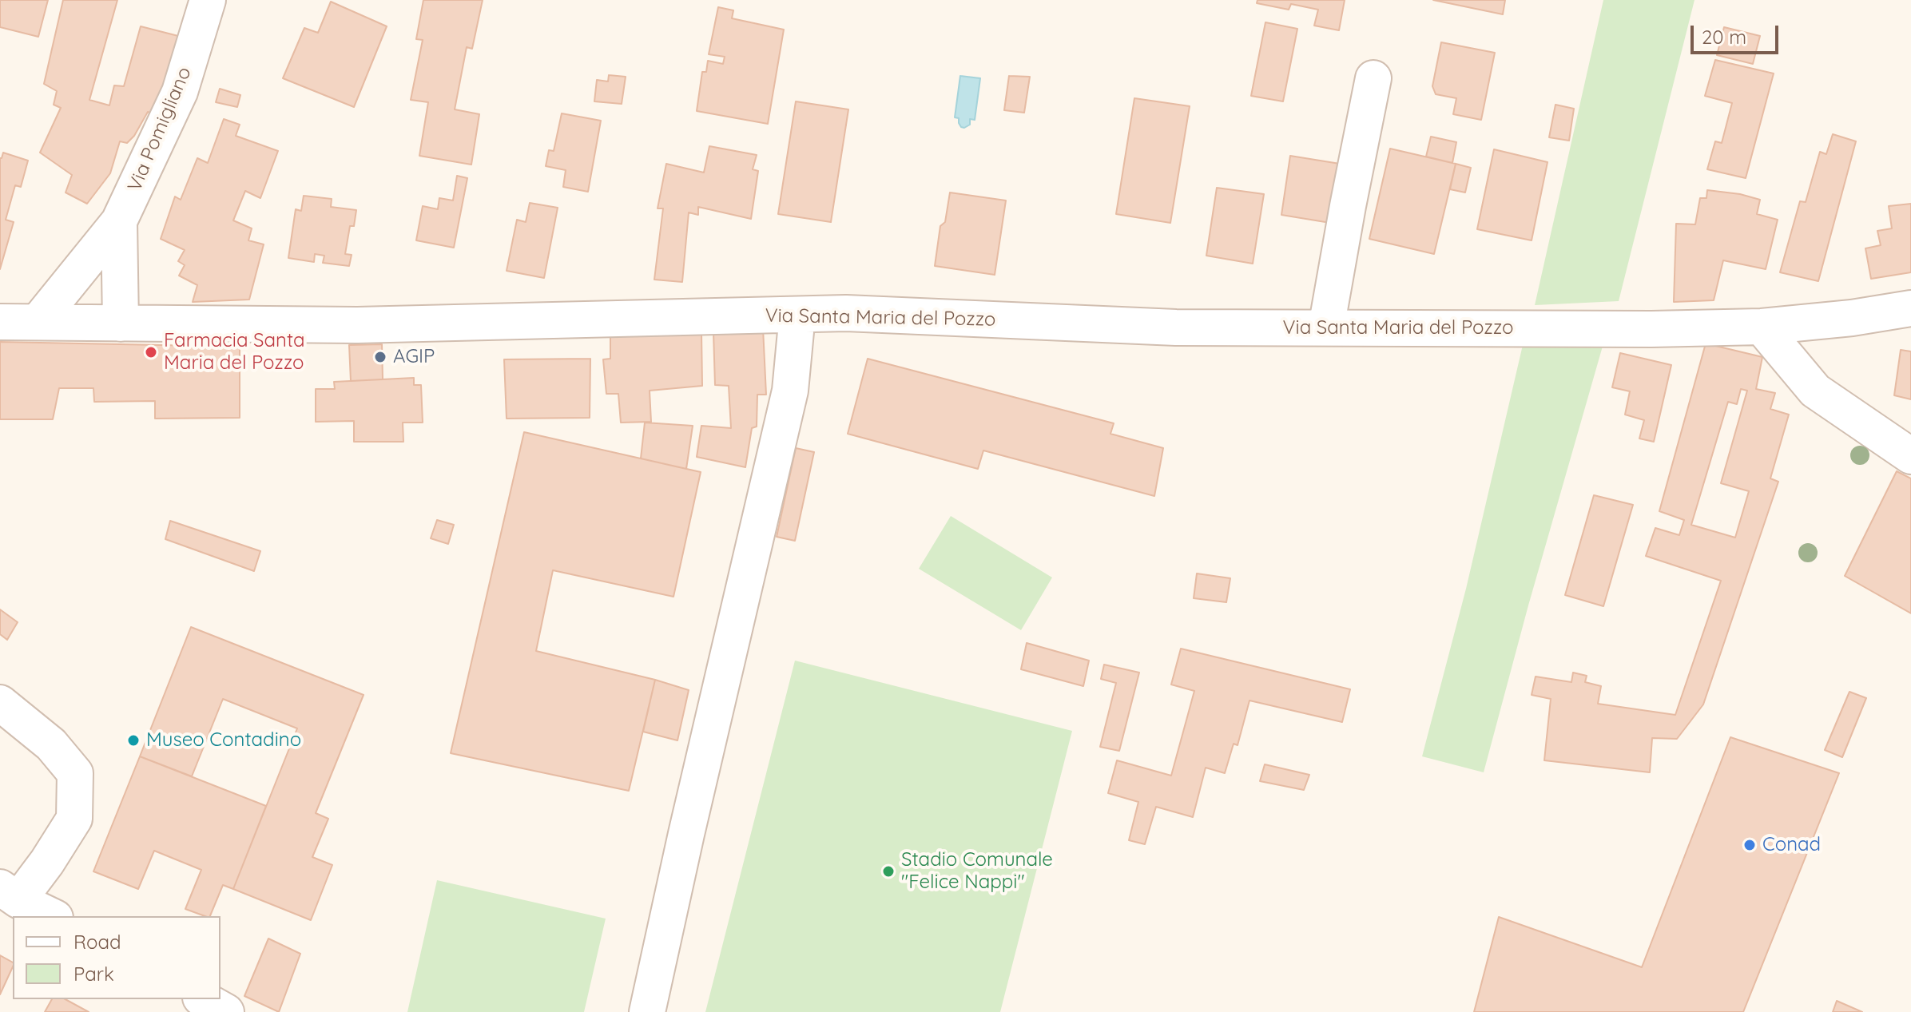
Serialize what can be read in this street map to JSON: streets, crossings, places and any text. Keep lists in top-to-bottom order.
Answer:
{
  "streets": {
    "street": ["Via Pomigliano", "Via Santa Maria del Pozzo"]
  },
  "crossings": [
    ["Via Pomigliano", "Via Santa Maria del Pozzo"]
  ],
  "places": [
    "Farmacia Santa Maria del Pozzo",
    "AGIP",
    "Museo Contadino",
    "Conad",
    "Stadio Comunale \"Felice Nappi\""
  ],
  "legend": ["Road", "Park"],
  "scale_bar": "20 m"
}
